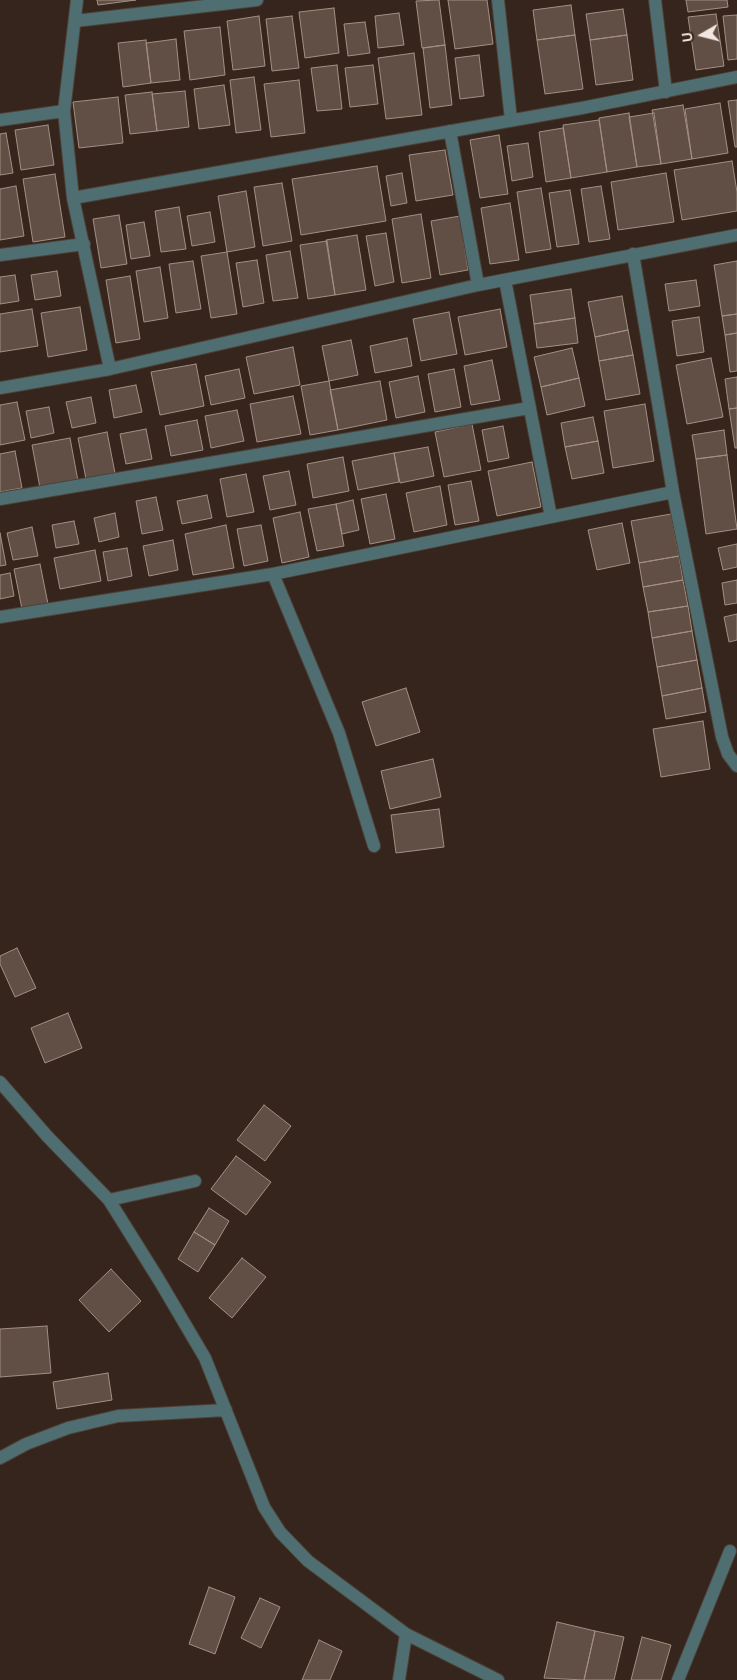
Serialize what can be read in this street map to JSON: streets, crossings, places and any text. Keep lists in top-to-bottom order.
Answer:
{
  "north": "left"
}
